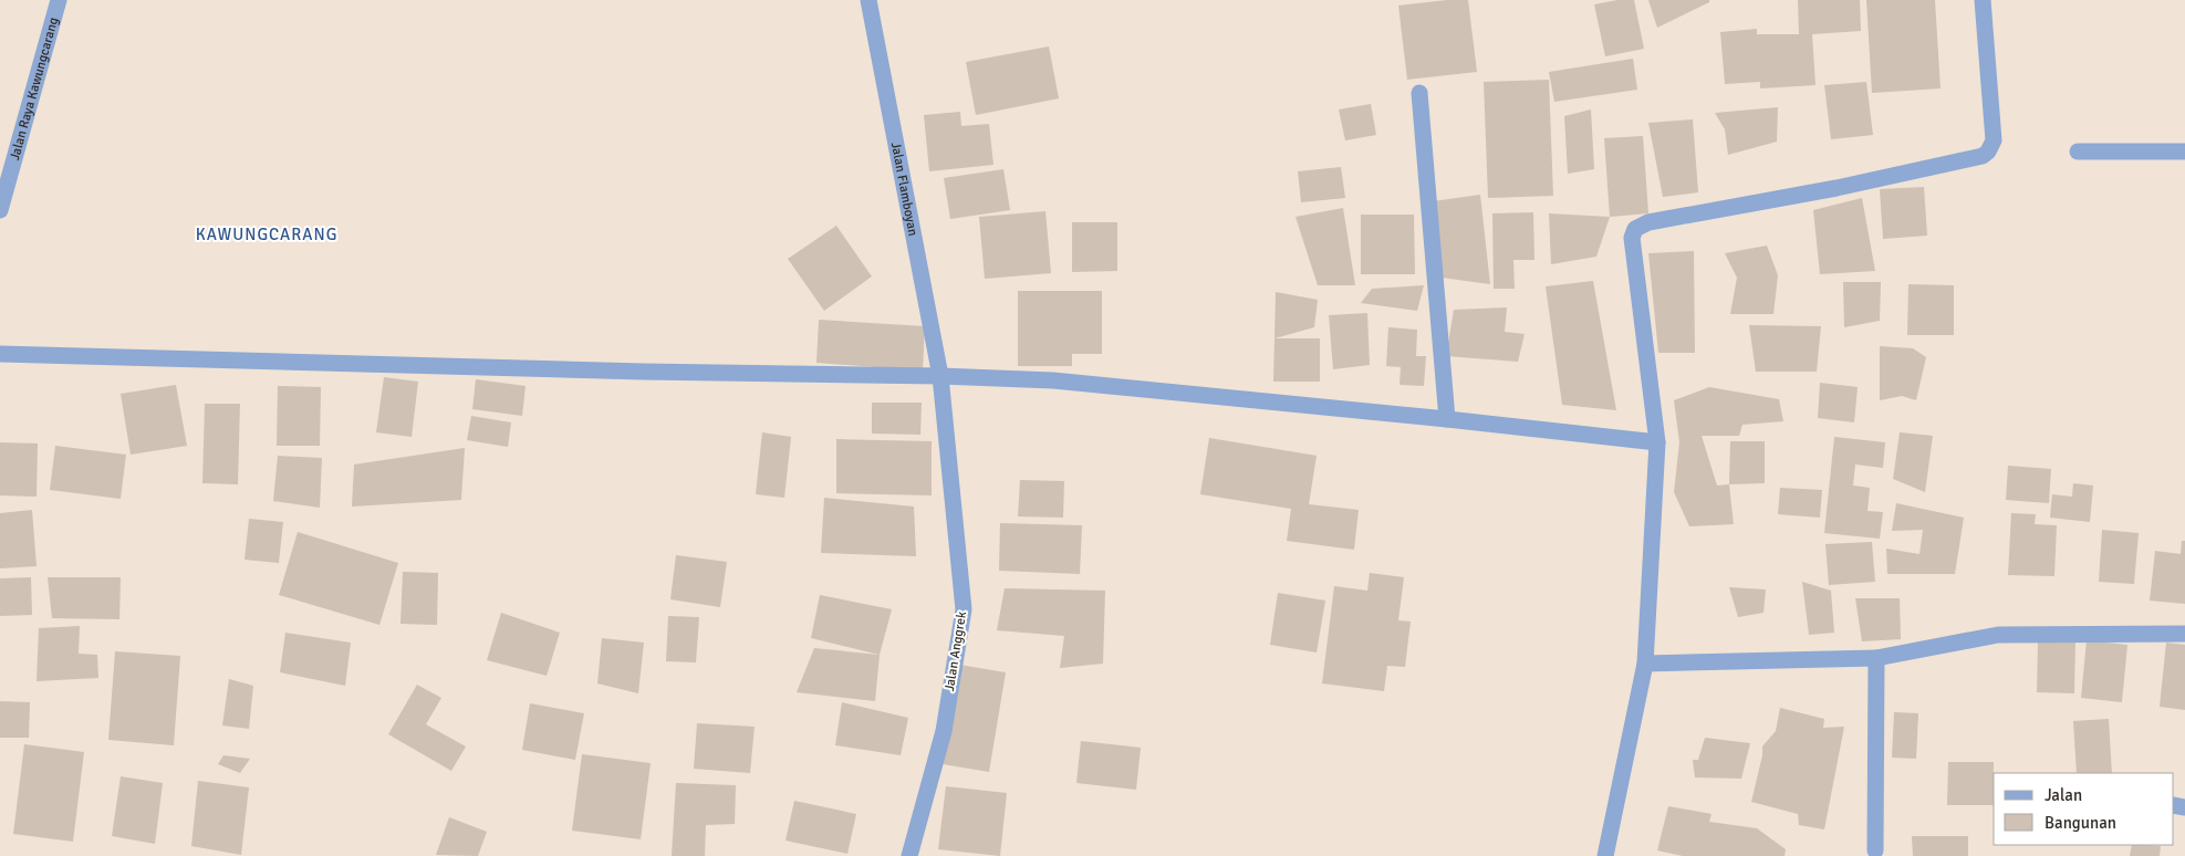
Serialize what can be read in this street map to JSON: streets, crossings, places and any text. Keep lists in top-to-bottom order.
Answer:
{
  "streets": {
    "street": ["Jalan Raya Kawungcarang", "Jalan Flamboyan", "Jalan Anggrek"]
  },
  "crossings": [
    ["Jalan Flamboyan", "Jalan Anggrek"]
  ],
  "districts": ["KAWUNGCARANG"],
  "legend": ["Jalan", "Bangunan"]
}
